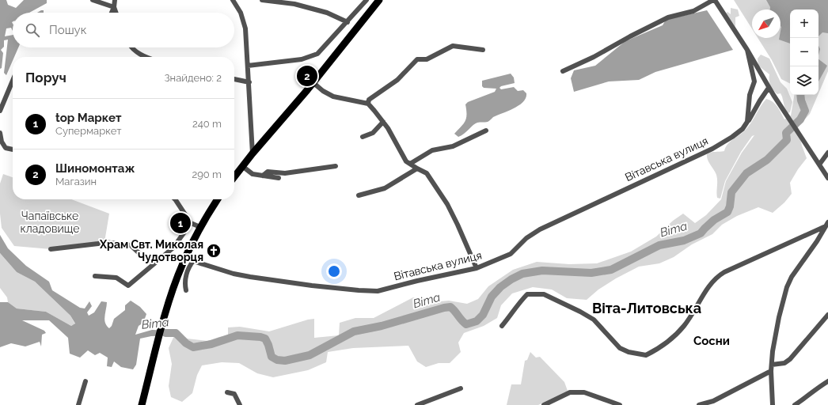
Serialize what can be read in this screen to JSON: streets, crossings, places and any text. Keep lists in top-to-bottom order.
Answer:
{
  "streets": {
    "street": ["Вітавська вулиця"]
  },
  "districts": ["Віта-Литовська", "Сосни"],
  "water": ["Віта"],
  "parks": ["Чапаївське кладовище"],
  "places": {
    "church": ["Храм Свт. Миколая Чудотворця"]
  },
  "north": "bottom left",
  "page": {
    "map_buttons": ["+", "−"],
    "search": "Пошук",
    "heading": ["Поруч", "Знайдено: 2"],
    "pins": ["2", "1"],
    "list": [
      {
        "mark": "1",
        "name": "top Маркет",
        "note": "Супермаркет",
        "value": "240 m"
      },
      {
        "mark": "2",
        "name": "Шиномонтаж",
        "note": "Магазин",
        "value": "290 m"
      }
    ]
  }
}
